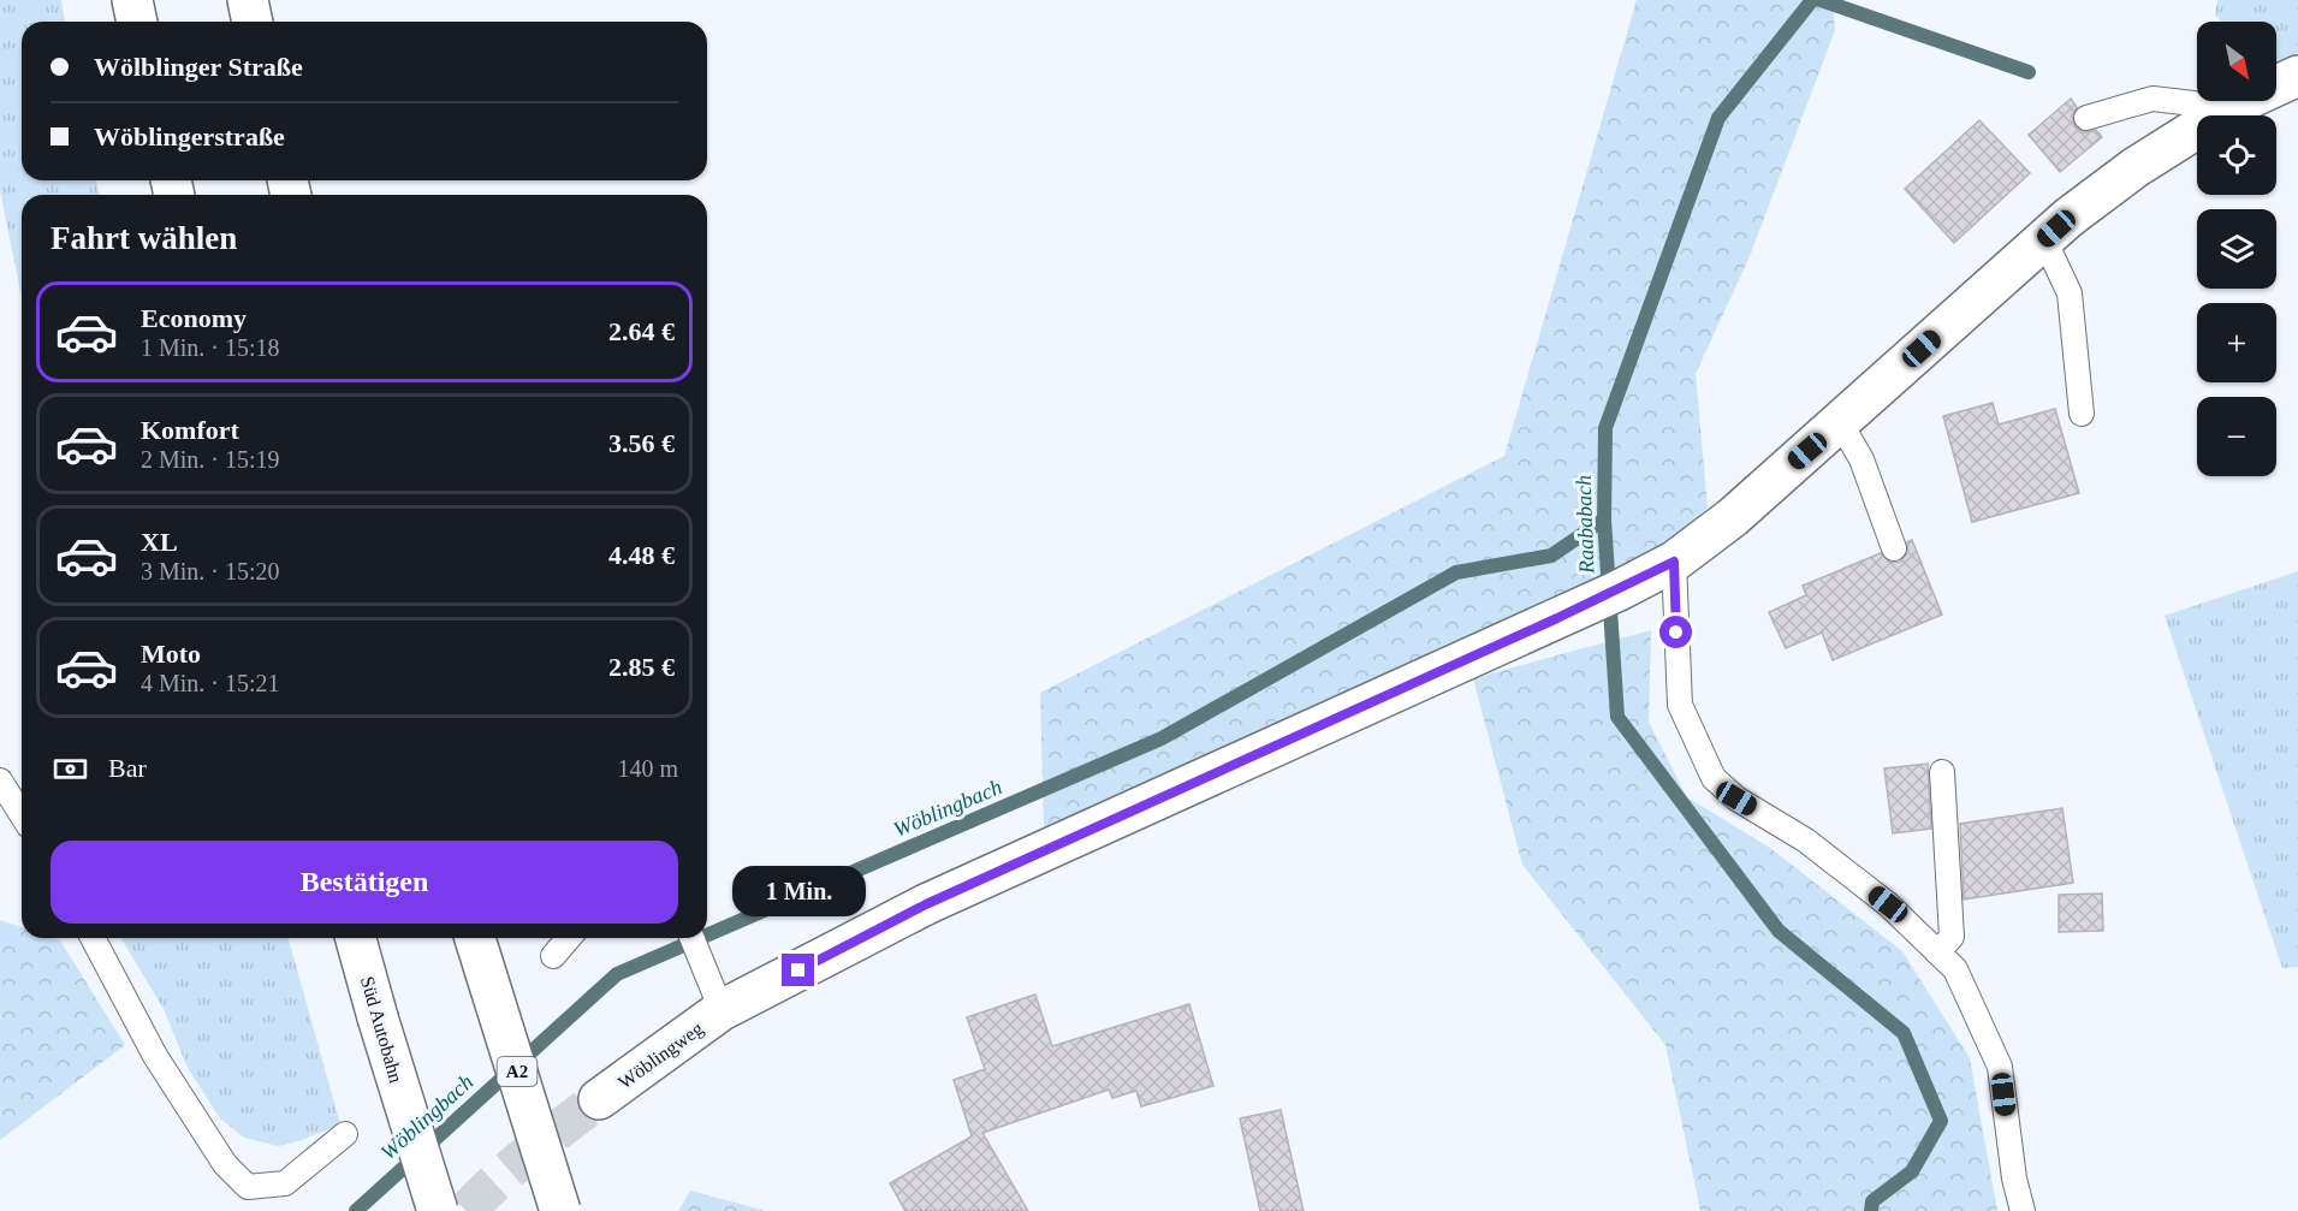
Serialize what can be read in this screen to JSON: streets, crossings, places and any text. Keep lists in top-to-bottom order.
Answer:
{
  "streets": {
    "main road": ["Süd Autobahn", "Wöblingweg", "A2"]
  },
  "water": ["Raababach", "Wöblingbach"],
  "north": "bottom right",
  "page": {
    "map_buttons": ["+", "−"],
    "banner": ["Wölblinger Straße", "Wöblingerstraße"],
    "heading": "Fahrt wählen",
    "list": [
      {
        "name": "Economy",
        "note": "1 Min. · 15:18",
        "value": "2.64 €"
      },
      {
        "name": "Komfort",
        "note": "2 Min. · 15:19",
        "value": "3.56 €"
      },
      {
        "name": "XL",
        "note": "3 Min. · 15:20",
        "value": "4.48 €"
      },
      {
        "name": "Moto",
        "note": "4 Min. · 15:21",
        "value": "2.85 €"
      }
    ],
    "pay": ["Bar", "140 m"],
    "buttons": "Bestätigen",
    "bubble": "1 Min."
  }
}
